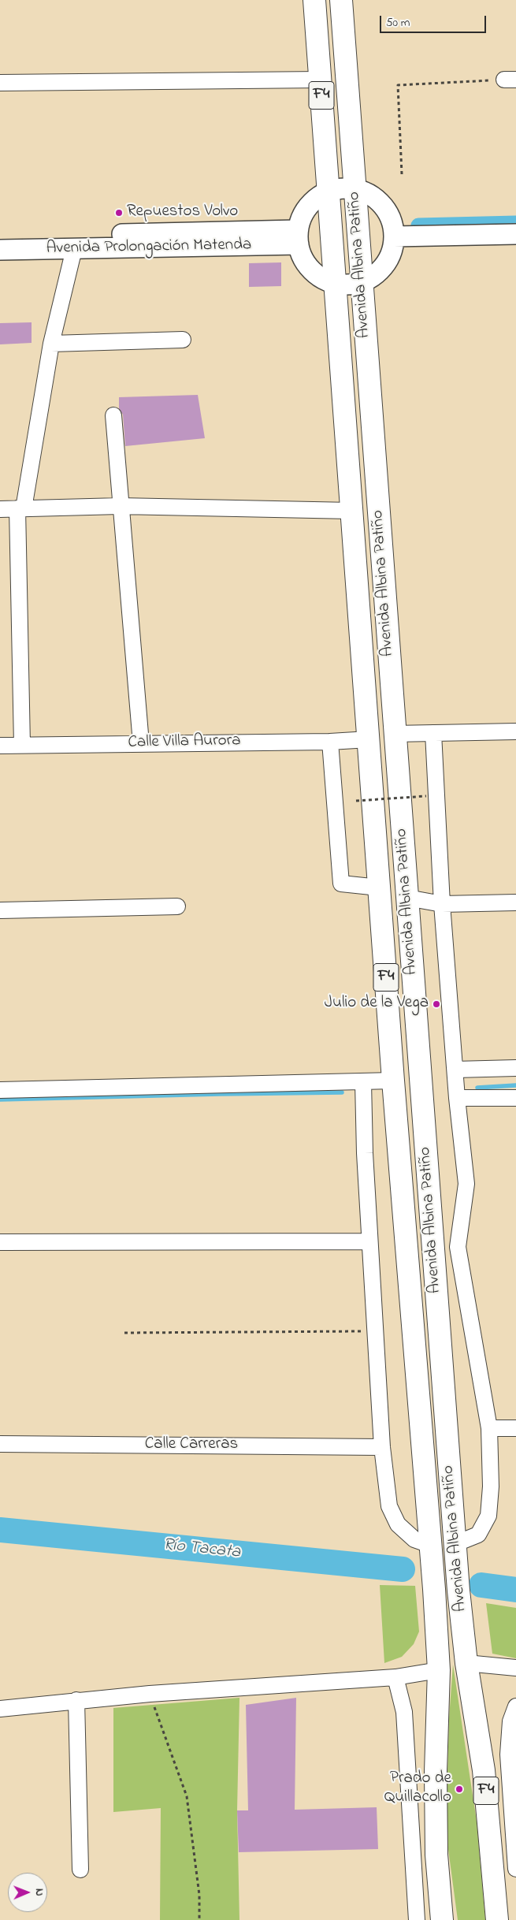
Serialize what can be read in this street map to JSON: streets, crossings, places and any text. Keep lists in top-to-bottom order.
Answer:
{
  "streets": {
    "highway": ["F4", "Avenida Albina Patiño"],
    "main road": ["Avenida Prolongación Matenda"],
    "street": ["Calle Villa Aurora", "Calle Carreras"]
  },
  "crossings": [
    ["Avenida Albina Patiño", "Calle Villa Aurora"]
  ],
  "water": ["Río Tacata"],
  "places": ["Repuestos Volvo", "Julio de la Vega", "Prado de Quillacollo"],
  "scale_bar": "50 m",
  "north": "right"
}
